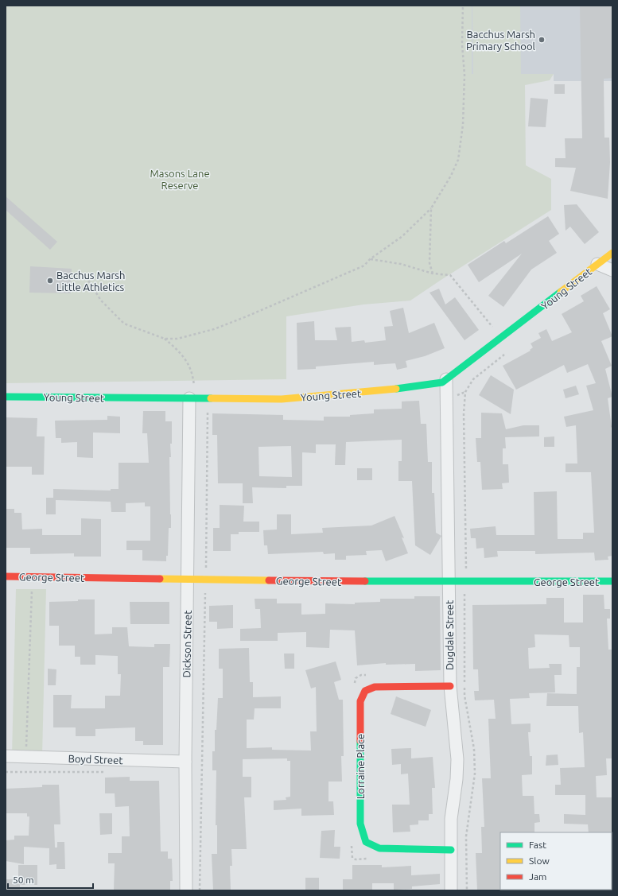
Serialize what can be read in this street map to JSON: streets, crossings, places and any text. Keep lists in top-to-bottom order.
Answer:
{
  "streets": {
    "street": [
      "Young Street",
      "George Street",
      "Dugdale Street",
      "Dickson Street",
      "Boyd Street",
      "Lorraine Place"
    ]
  },
  "crossings": [
    ["Young Street", "Dugdale Street"],
    ["Young Street", "Dickson Street"],
    ["George Street", "Dugdale Street"],
    ["George Street", "Dickson Street"],
    ["Dugdale Street", "Lorraine Place"],
    ["Dickson Street", "Boyd Street"]
  ],
  "parks": ["Masons Lane Reserve"],
  "places": ["Bacchus Marsh Primary School", "Bacchus Marsh Little Athletics"],
  "legend": ["Fast", "Slow", "Jam"],
  "scale_bar": "50 m"
}
